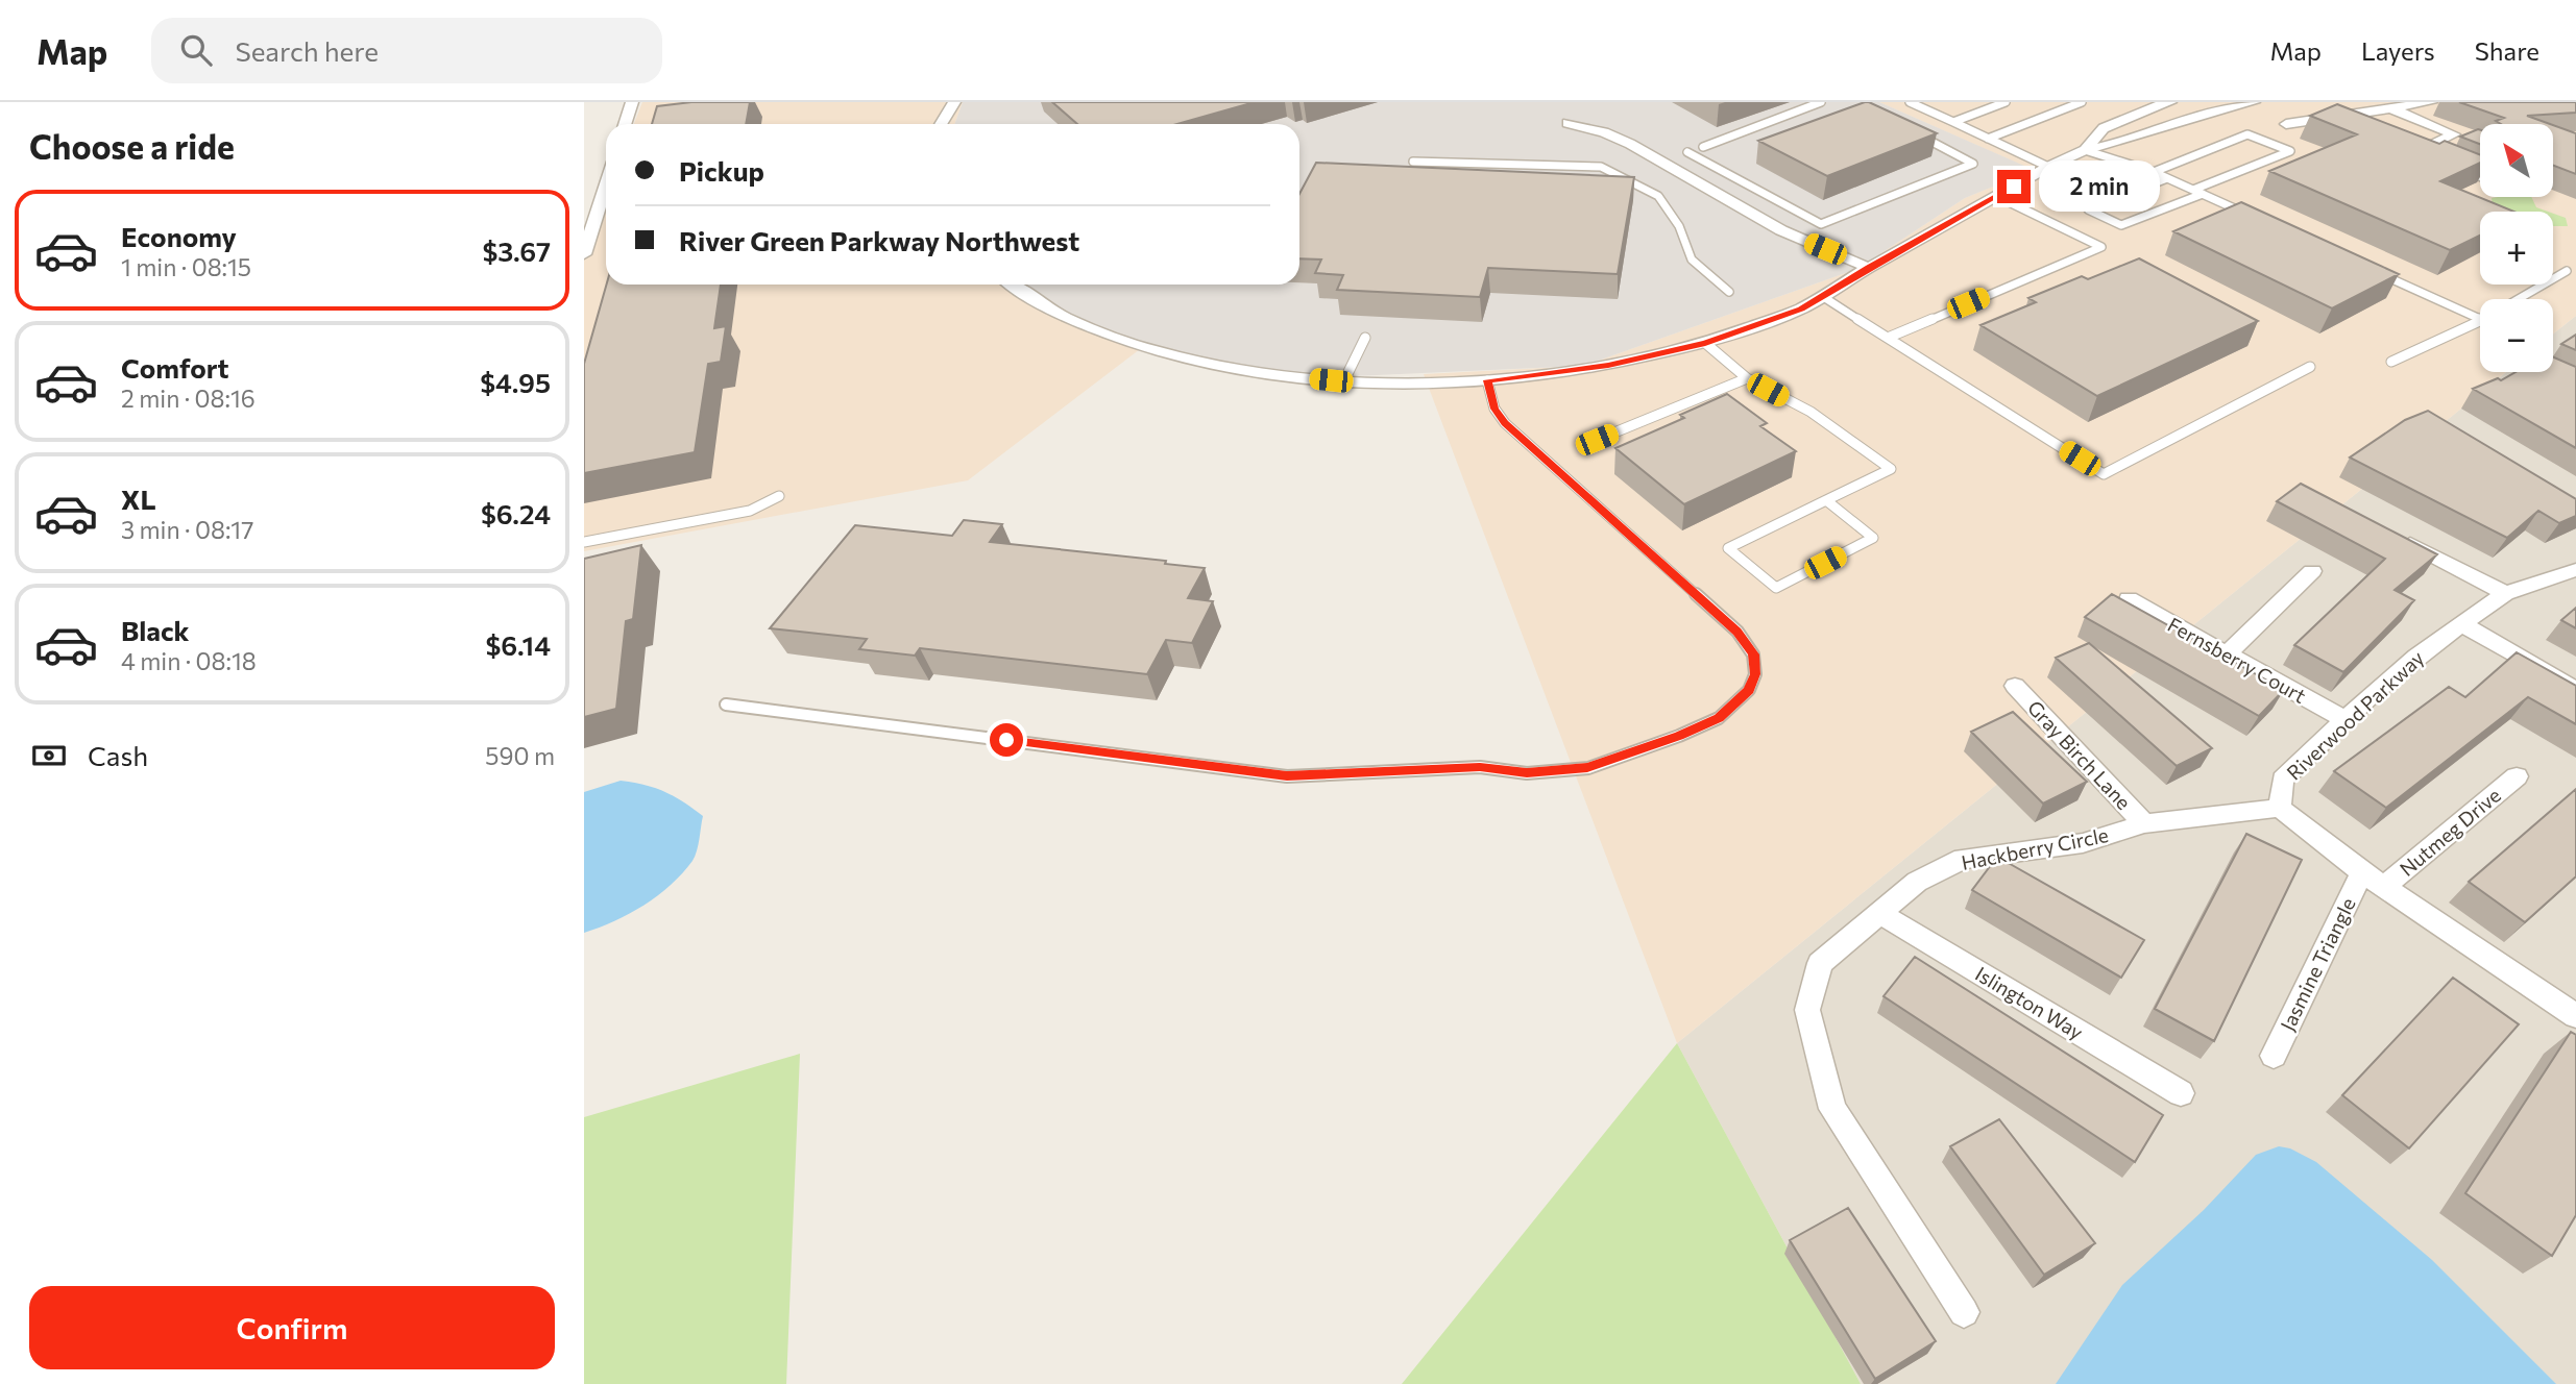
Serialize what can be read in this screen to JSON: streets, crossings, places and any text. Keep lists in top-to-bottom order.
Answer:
{
  "streets": {
    "street": [
      "Fernsberry Court",
      "Riverwood Parkway",
      "Gray Birch Lane",
      "Nutmeg Drive",
      "Hackberry Circle",
      "Jasmine Triangle",
      "Islington Way"
    ]
  },
  "crossings": [
    ["Fernsberry Court", "Riverwood Parkway"],
    ["Riverwood Parkway", "Nutmeg Drive"],
    ["Riverwood Parkway", "Hackberry Circle"],
    ["Riverwood Parkway", "Jasmine Triangle"],
    ["Gray Birch Lane", "Hackberry Circle"],
    ["Hackberry Circle", "Islington Way"]
  ],
  "north": "top left",
  "page": {
    "header": "Map",
    "search": "Search here",
    "nav": ["Map", "Layers", "Share"],
    "heading": "Choose a ride",
    "map_buttons": ["+", "−"],
    "banner": ["Pickup", "River Green Parkway Northwest"],
    "bubble": "2 min",
    "list": [
      {
        "name": "Economy",
        "note": "1 min · 08:15",
        "value": "$3.67"
      },
      {
        "name": "Comfort",
        "note": "2 min · 08:16",
        "value": "$4.95"
      },
      {
        "name": "XL",
        "note": "3 min · 08:17",
        "value": "$6.24"
      },
      {
        "name": "Black",
        "note": "4 min · 08:18",
        "value": "$6.14"
      }
    ],
    "pay": ["Cash", "590 m"],
    "buttons": "Confirm"
  }
}
